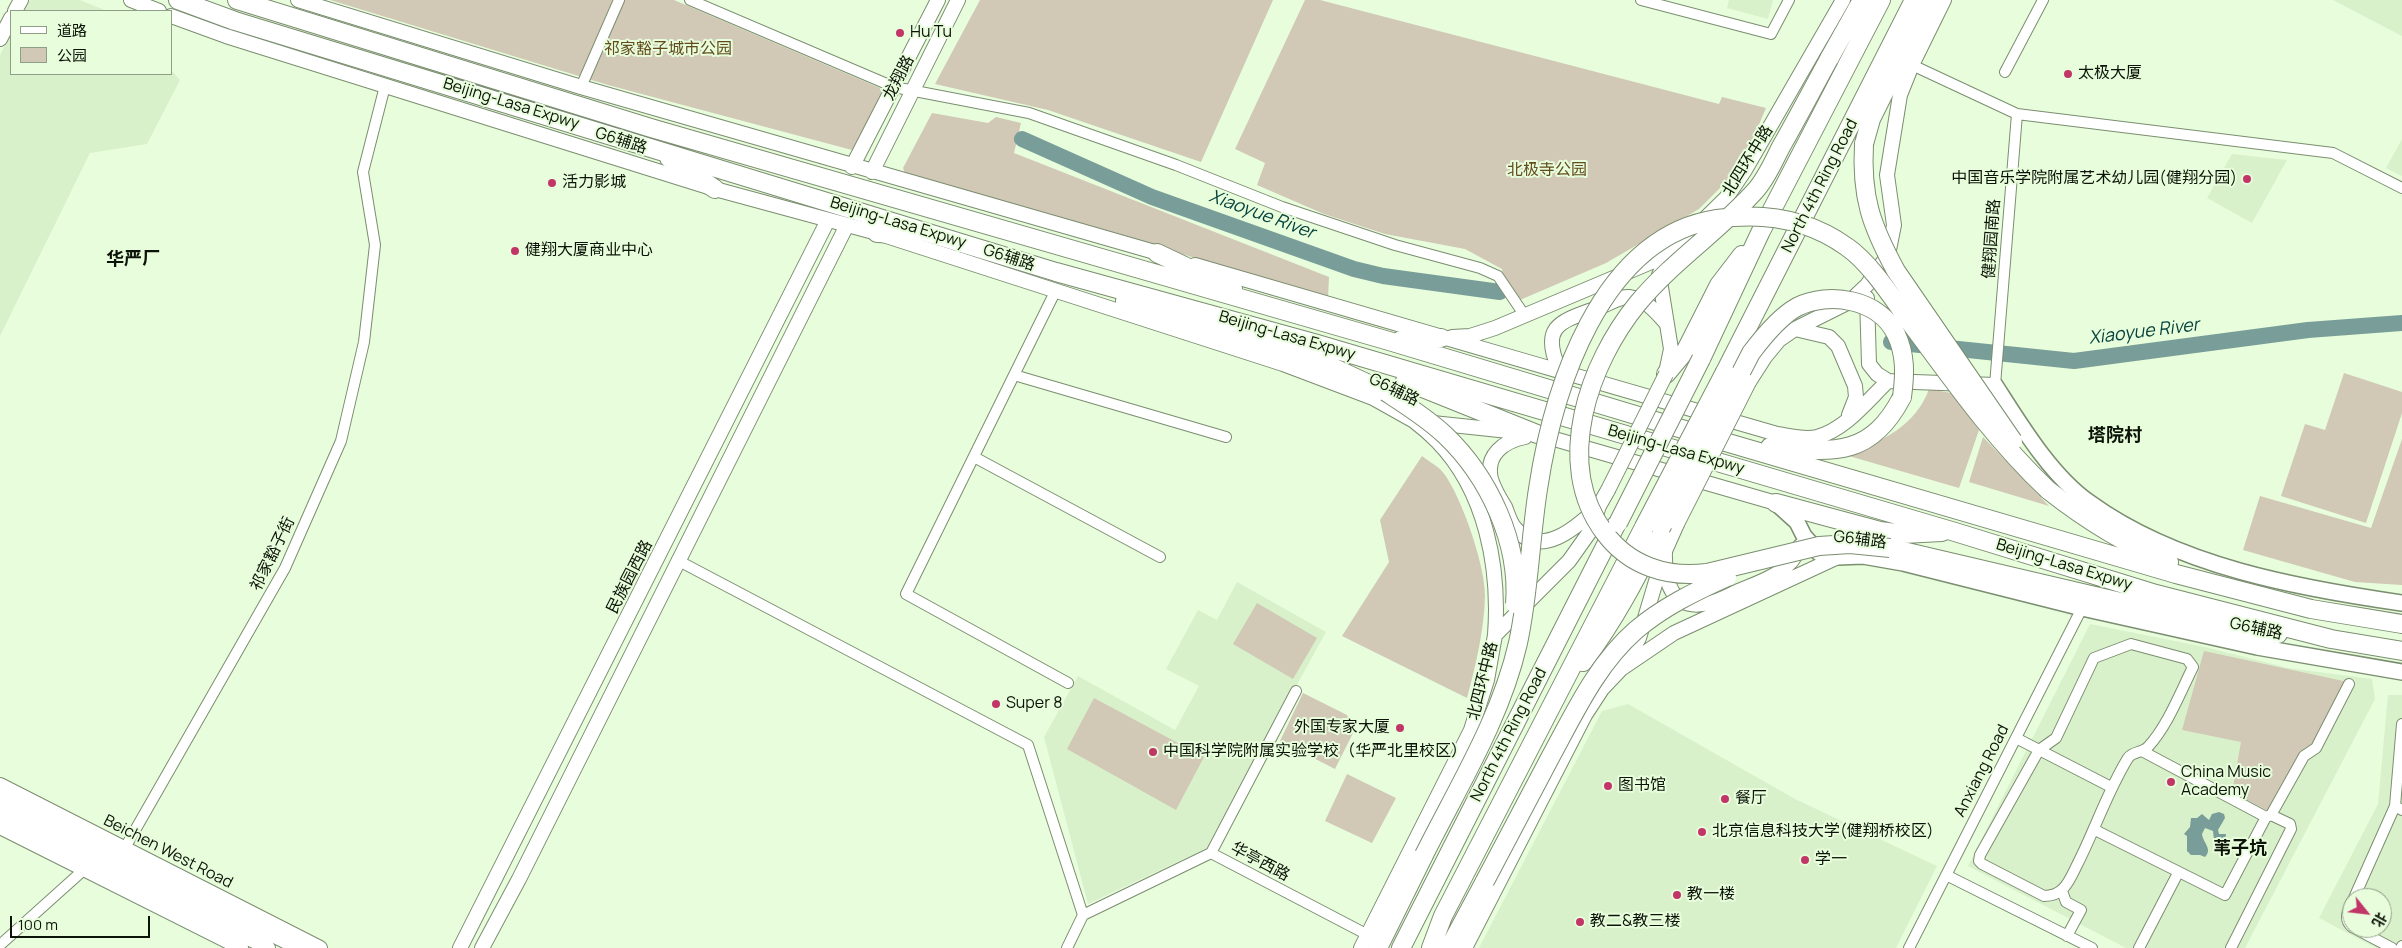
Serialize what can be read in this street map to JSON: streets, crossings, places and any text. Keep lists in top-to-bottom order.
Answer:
{
  "streets": {
    "highway": ["Beijing-Lasa Expwy", "North 4th Ring Road"],
    "main road": ["G6辅路"],
    "street": [
      "龙翔路",
      "北四环中路",
      "健翔园南路",
      "祁家豁子街",
      "民族园西路",
      "Anxiang Road",
      "Beichen West Road",
      "华亭西路"
    ]
  },
  "crossings": [
    ["G6辅路", "祁家豁子街"],
    ["G6辅路", "民族园西路"],
    ["G6辅路", "Anxiang Road"],
    ["北四环中路", "华亭西路"],
    ["祁家豁子街", "Beichen West Road"]
  ],
  "districts": ["华严厂", "塔院村", "苇子坑"],
  "water": ["Xiaoyue River"],
  "parks": ["祁家豁子城市公园", "北极寺公园"],
  "places": [
    "Hu Tu",
    "太极大厦",
    "中国音乐学院附属艺术幼儿园(健翔分园)",
    "活力影城",
    "健翔大厦商业中心",
    "Super 8",
    "外国专家大厦",
    "中国科学院附属实验学校（华严北里校区）",
    "China Music Academy",
    "图书馆",
    "餐厅",
    "北京信息科技大学(健翔桥校区)",
    "学一",
    "教一楼",
    "教二&教三楼"
  ],
  "legend": ["道路", "公园"],
  "scale_bar": "100 m",
  "north": "bottom right"
}
